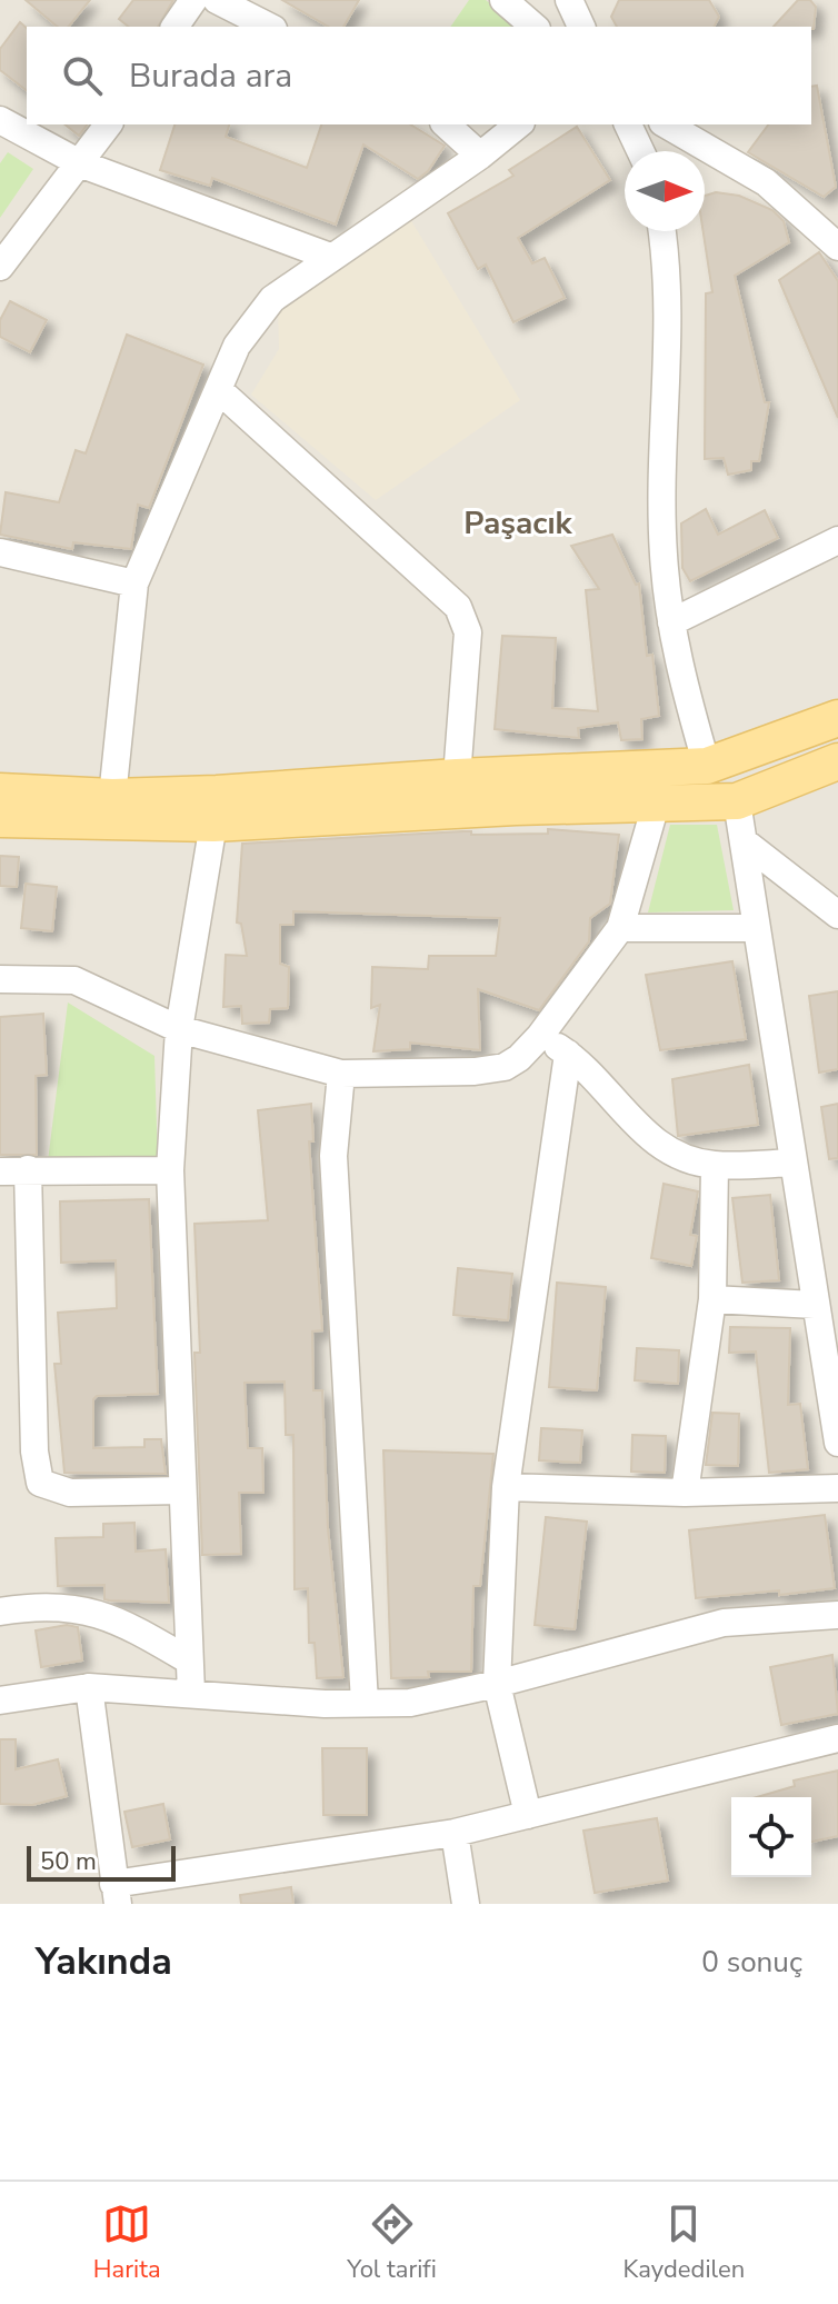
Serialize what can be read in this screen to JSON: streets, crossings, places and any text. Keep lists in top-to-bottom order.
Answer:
{
  "districts": ["Paşacık"],
  "scale_bar": "50 m",
  "north": "right",
  "page": {
    "search": "Burada ara",
    "scale": "50 m",
    "heading": ["Yakında", "0 sonuç"],
    "nav": ["Harita", "Yol tarifi", "Kaydedilen"]
  }
}
